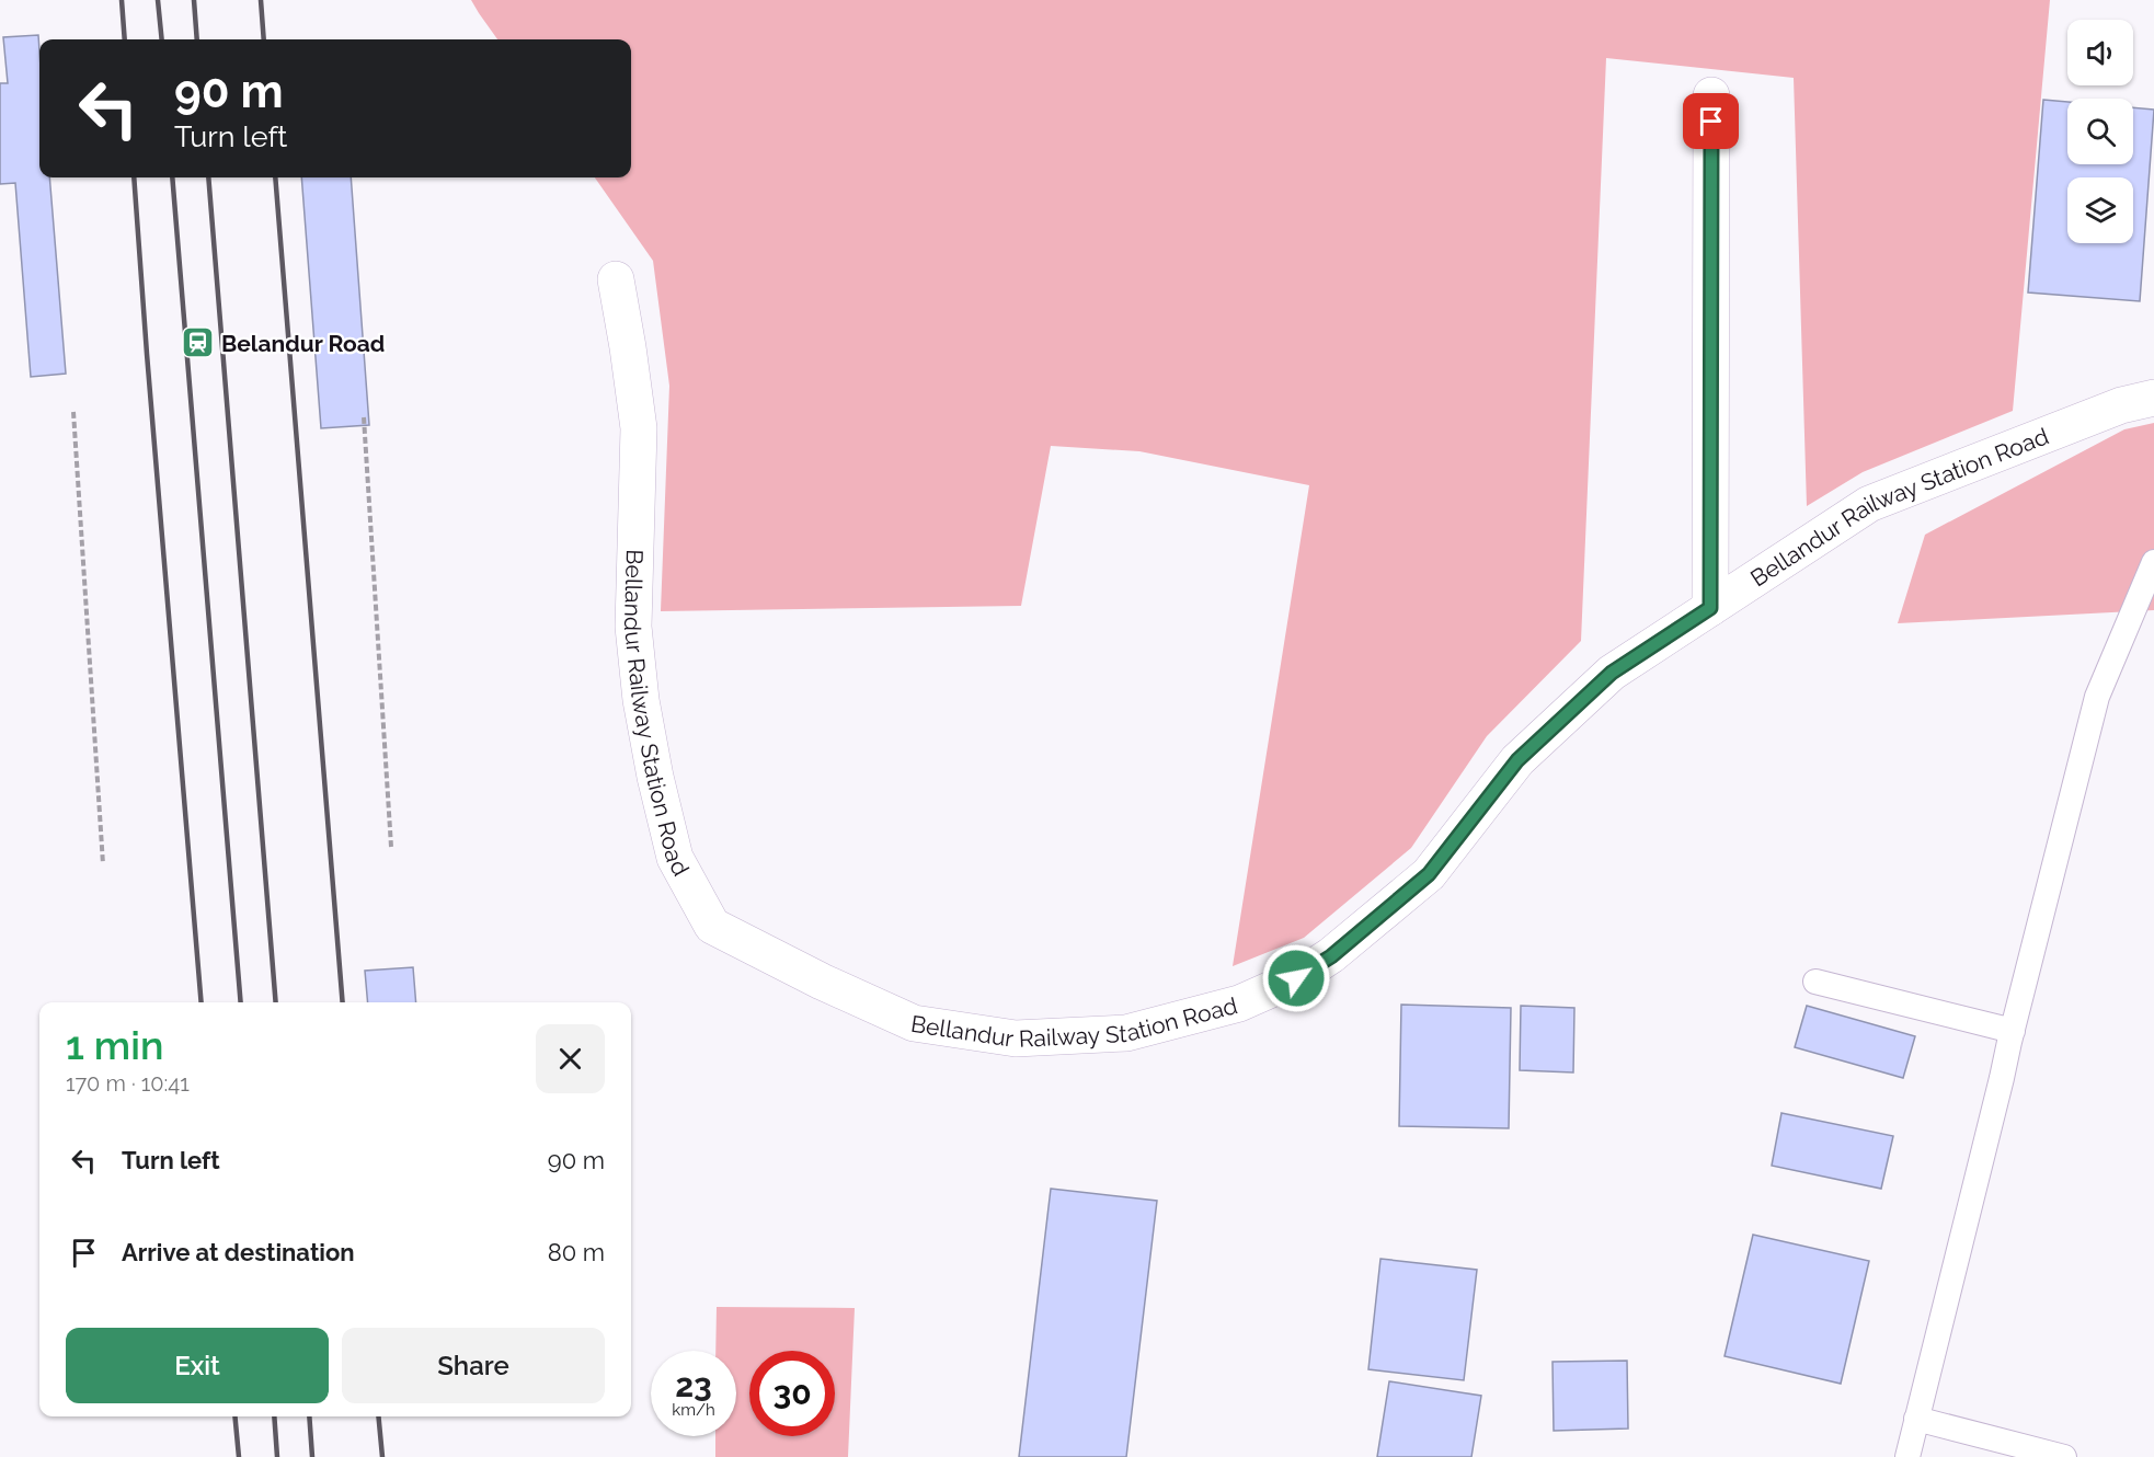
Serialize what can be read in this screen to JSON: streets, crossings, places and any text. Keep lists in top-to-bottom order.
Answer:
{
  "streets": {
    "street": ["Bellandur Railway Station Road"]
  },
  "places": {
    "station": ["Belandur Road"]
  },
  "page": {
    "turn": ["90 m", "Turn left"],
    "heading": ["1 min", "170 m · 10:41"],
    "list": [
      {
        "name": "Turn left",
        "value": "90 m"
      },
      {
        "name": "Arrive at destination",
        "value": "80 m"
      }
    ],
    "buttons": ["Exit", "Share"],
    "speed": "23 km/h",
    "limit": "30"
  }
}
